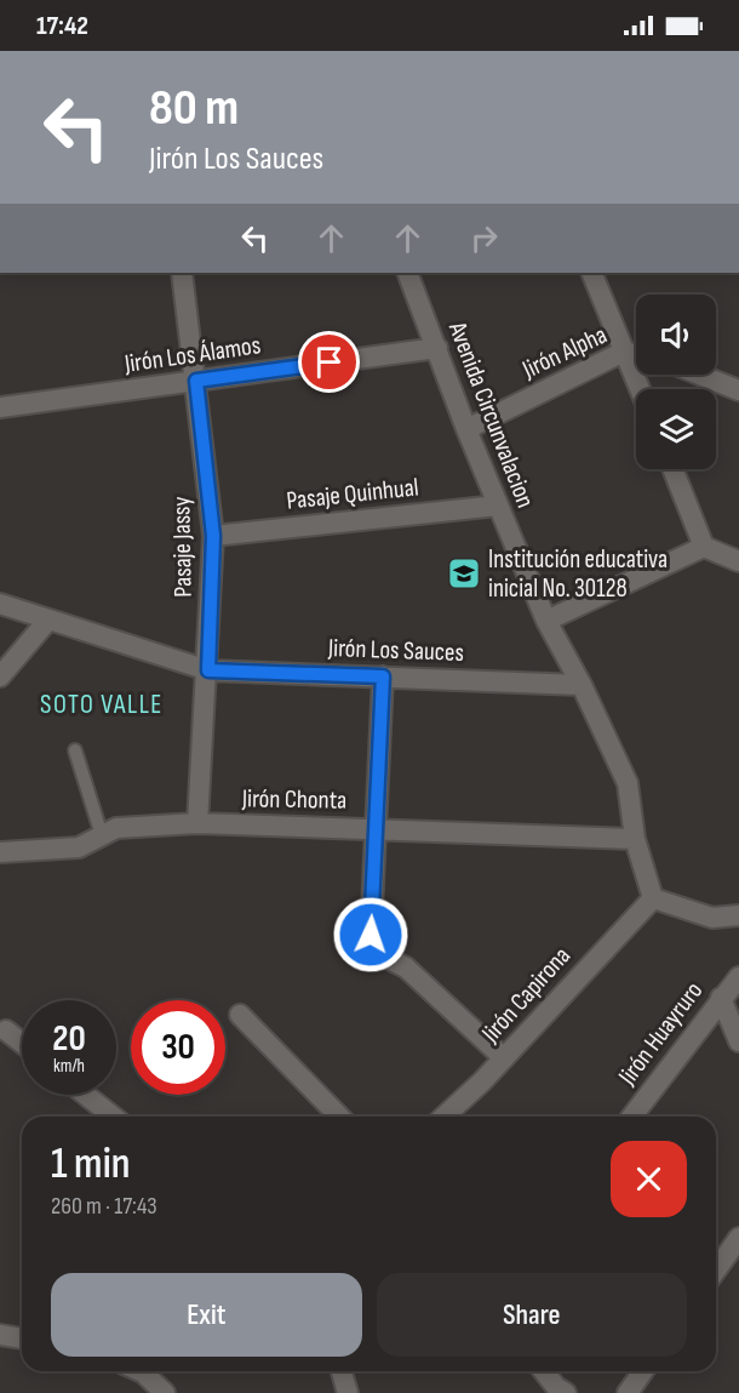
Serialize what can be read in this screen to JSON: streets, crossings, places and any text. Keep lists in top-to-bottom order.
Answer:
{
  "streets": {
    "street": [
      "Jirón Alpha",
      "Jirón Los Álamos",
      "Avenida Circunvalacion",
      "Pasaje Quinhual",
      "Pasaje Jassy",
      "Jirón Los Sauces",
      "Jirón Chonta",
      "Jirón Capirona",
      "Jirón Huayruro"
    ]
  },
  "crossings": [
    ["Jirón Alpha", "Avenida Circunvalacion"],
    ["Jirón Los Álamos", "Avenida Circunvalacion"],
    ["Jirón Los Álamos", "Pasaje Jassy"],
    ["Avenida Circunvalacion", "Pasaje Quinhual"],
    ["Avenida Circunvalacion", "Jirón Los Sauces"],
    ["Avenida Circunvalacion", "Jirón Chonta"],
    ["Avenida Circunvalacion", "Jirón Capirona"],
    ["Pasaje Quinhual", "Pasaje Jassy"],
    ["Pasaje Jassy", "Jirón Los Sauces"],
    ["Pasaje Jassy", "Jirón Chonta"]
  ],
  "districts": ["SOTO VALLE"],
  "places": {
    "school or university": ["Institución educativa inicial No. 30128"]
  },
  "page": {
    "status": "17:42",
    "turn": ["80 m", "Jirón Los Sauces"],
    "speed": "20 km/h",
    "limit": "30",
    "heading": ["1 min", "260 m · 17:43"],
    "buttons": ["Exit", "Share"]
  }
}
